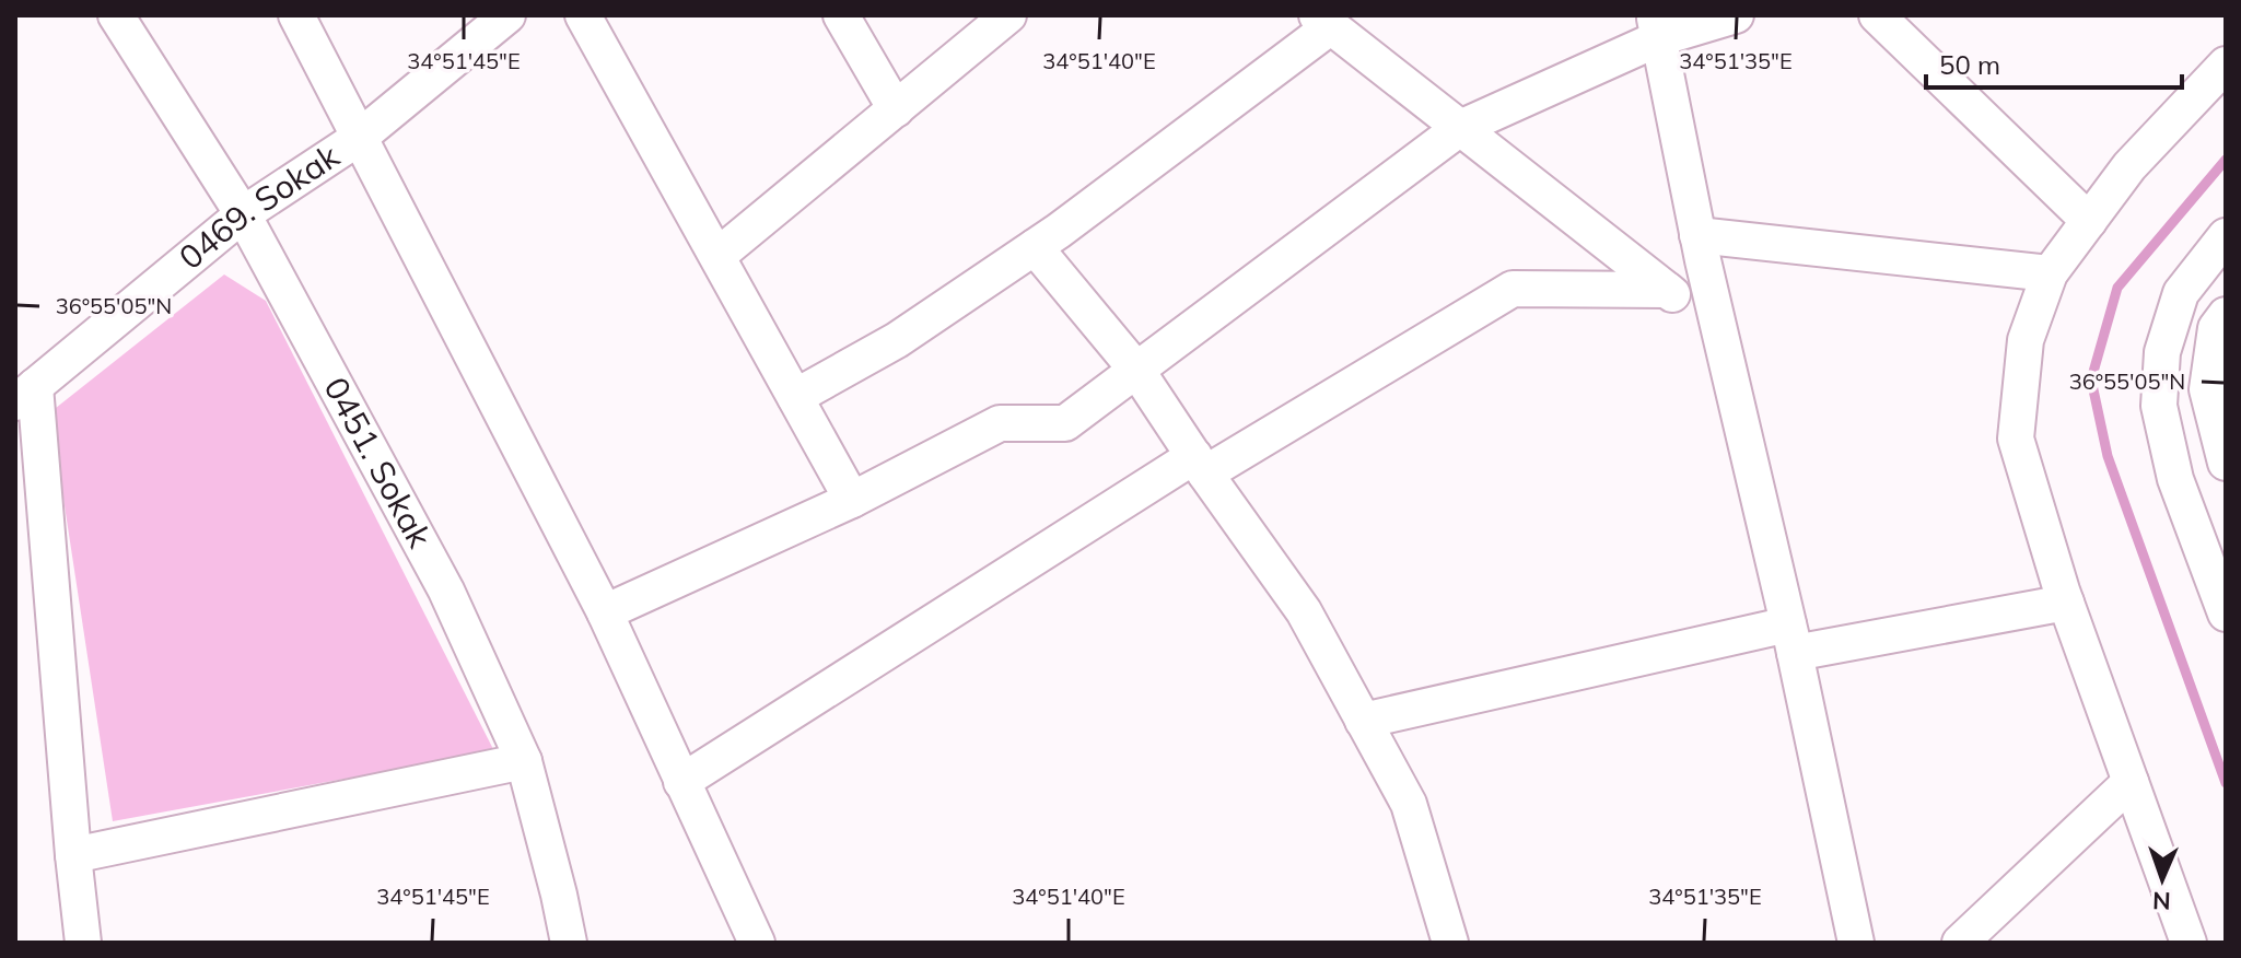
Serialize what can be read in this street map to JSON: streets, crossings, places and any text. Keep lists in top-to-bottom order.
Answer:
{
  "streets": {
    "street": ["0469. Sokak", "0451. Sokak"]
  },
  "crossings": [
    ["0469. Sokak", "0451. Sokak"]
  ],
  "scale_bar": "50 m",
  "north": "bottom",
  "coordinates": [
    "34°51'45\"E",
    "34°51'40\"E",
    "34°51'35\"E",
    "36°55'05\"N"
  ]
}
